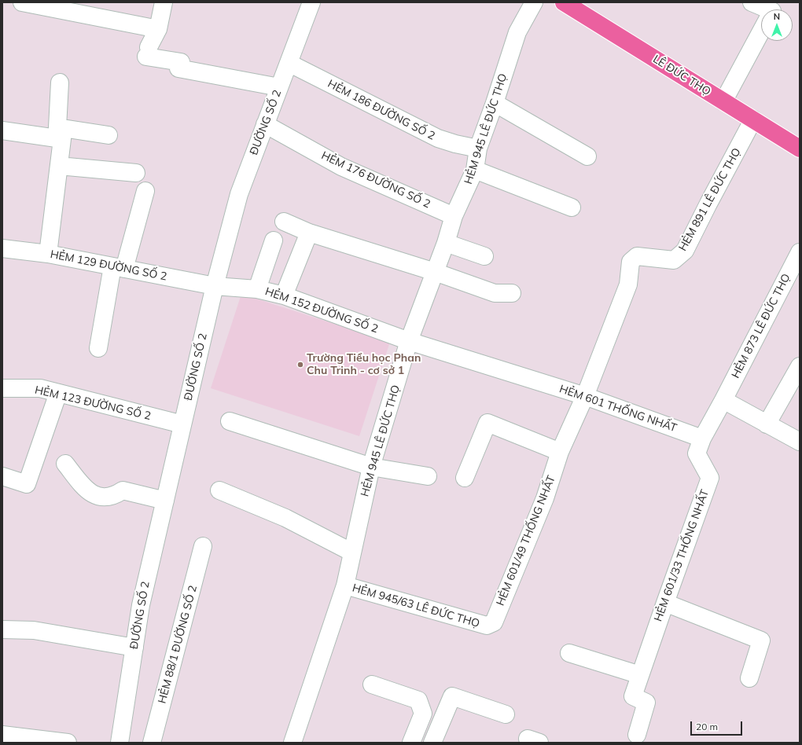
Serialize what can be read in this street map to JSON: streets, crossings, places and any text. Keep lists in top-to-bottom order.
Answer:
{
  "streets": {
    "main road": ["LÊ ĐỨC THỌ"],
    "street": [
      "HẺM 186 ĐƯỜNG SỐ 2",
      "ĐƯỜNG SỐ 2",
      "HẺM 945 LÊ ĐỨC THỌ",
      "HẺM 176 ĐƯỜNG SỐ 2",
      "HẺM 891 LÊ ĐỨC THỌ",
      "HẺM 129 ĐƯỜNG SỐ 2",
      "HẺM 152 ĐƯỜNG SỐ 2",
      "HẺM 873 LÊ ĐỨC THỌ",
      "HẺM 123 ĐƯỜNG SỐ 2",
      "HẺM 601 THỐNG NHẤT",
      "HẺM 601/49 THỐNG NHẤT",
      "HẺM 601/33 THỐNG NHẤT",
      "HẺM 945/63 LÊ ĐỨC THỌ",
      "HẺM 88/1 ĐƯỜNG SỐ 2"
    ]
  },
  "crossings": [
    ["LÊ ĐỨC THỌ", "HẺM 891 LÊ ĐỨC THỌ"],
    ["HẺM 186 ĐƯỜNG SỐ 2", "ĐƯỜNG SỐ 2"],
    ["HẺM 186 ĐƯỜNG SỐ 2", "HẺM 945 LÊ ĐỨC THỌ"],
    ["ĐƯỜNG SỐ 2", "HẺM 176 ĐƯỜNG SỐ 2"],
    ["ĐƯỜNG SỐ 2", "HẺM 129 ĐƯỜNG SỐ 2"],
    ["ĐƯỜNG SỐ 2", "HẺM 152 ĐƯỜNG SỐ 2"],
    ["ĐƯỜNG SỐ 2", "HẺM 123 ĐƯỜNG SỐ 2"],
    ["HẺM 945 LÊ ĐỨC THỌ", "HẺM 176 ĐƯỜNG SỐ 2"],
    ["HẺM 945 LÊ ĐỨC THỌ", "HẺM 152 ĐƯỜNG SỐ 2"],
    ["HẺM 945 LÊ ĐỨC THỌ", "HẺM 601 THỐNG NHẤT"],
    ["HẺM 945 LÊ ĐỨC THỌ", "HẺM 945/63 LÊ ĐỨC THỌ"],
    ["HẺM 891 LÊ ĐỨC THỌ", "HẺM 601 THỐNG NHẤT"],
    ["HẺM 891 LÊ ĐỨC THỌ", "HẺM 601/49 THỐNG NHẤT"],
    ["HẺM 129 ĐƯỜNG SỐ 2", "HẺM 152 ĐƯỜNG SỐ 2"],
    ["HẺM 152 ĐƯỜNG SỐ 2", "HẺM 601 THỐNG NHẤT"],
    ["HẺM 601 THỐNG NHẤT", "HẺM 601/49 THỐNG NHẤT"],
    ["HẺM 601 THỐNG NHẤT", "HẺM 601/33 THỐNG NHẤT"],
    ["HẺM 601/49 THỐNG NHẤT", "HẺM 945/63 LÊ ĐỨC THỌ"]
  ],
  "places": ["Trường Tiểu học Phan Chu Trinh - cơ sở 1"],
  "scale_bar": "20 m",
  "north": "top"
}
